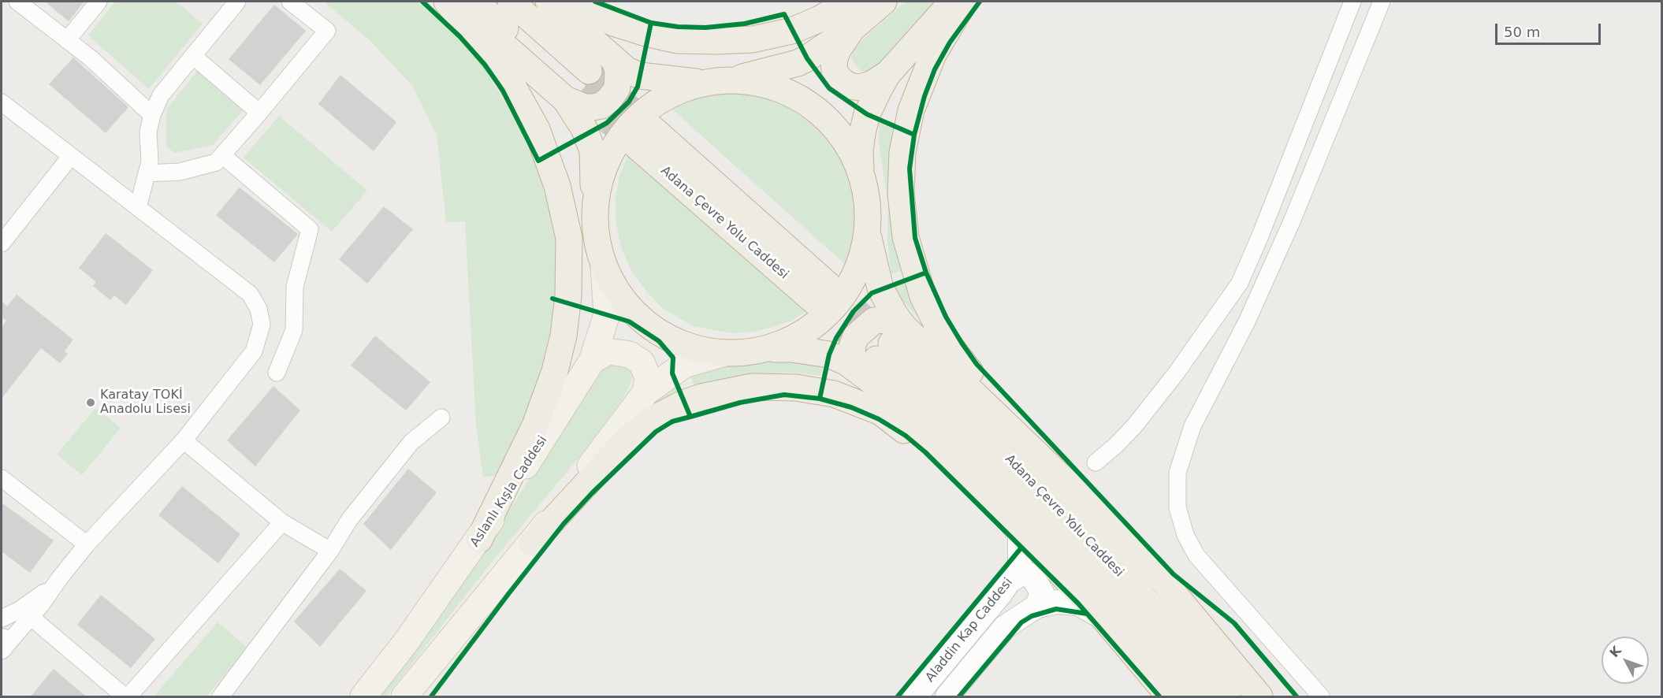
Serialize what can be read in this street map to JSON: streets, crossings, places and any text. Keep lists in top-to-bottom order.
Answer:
{
  "streets": {
    "highway": ["Adana Çevre Yolu Caddesi"],
    "main road": ["Aslanlı Kışla Caddesi"],
    "street": ["Aladdin Kap Caddesi"]
  },
  "places": ["Karatay TOKİ Anadolu Lisesi"],
  "scale_bar": "50 m",
  "north": "top left"
}
